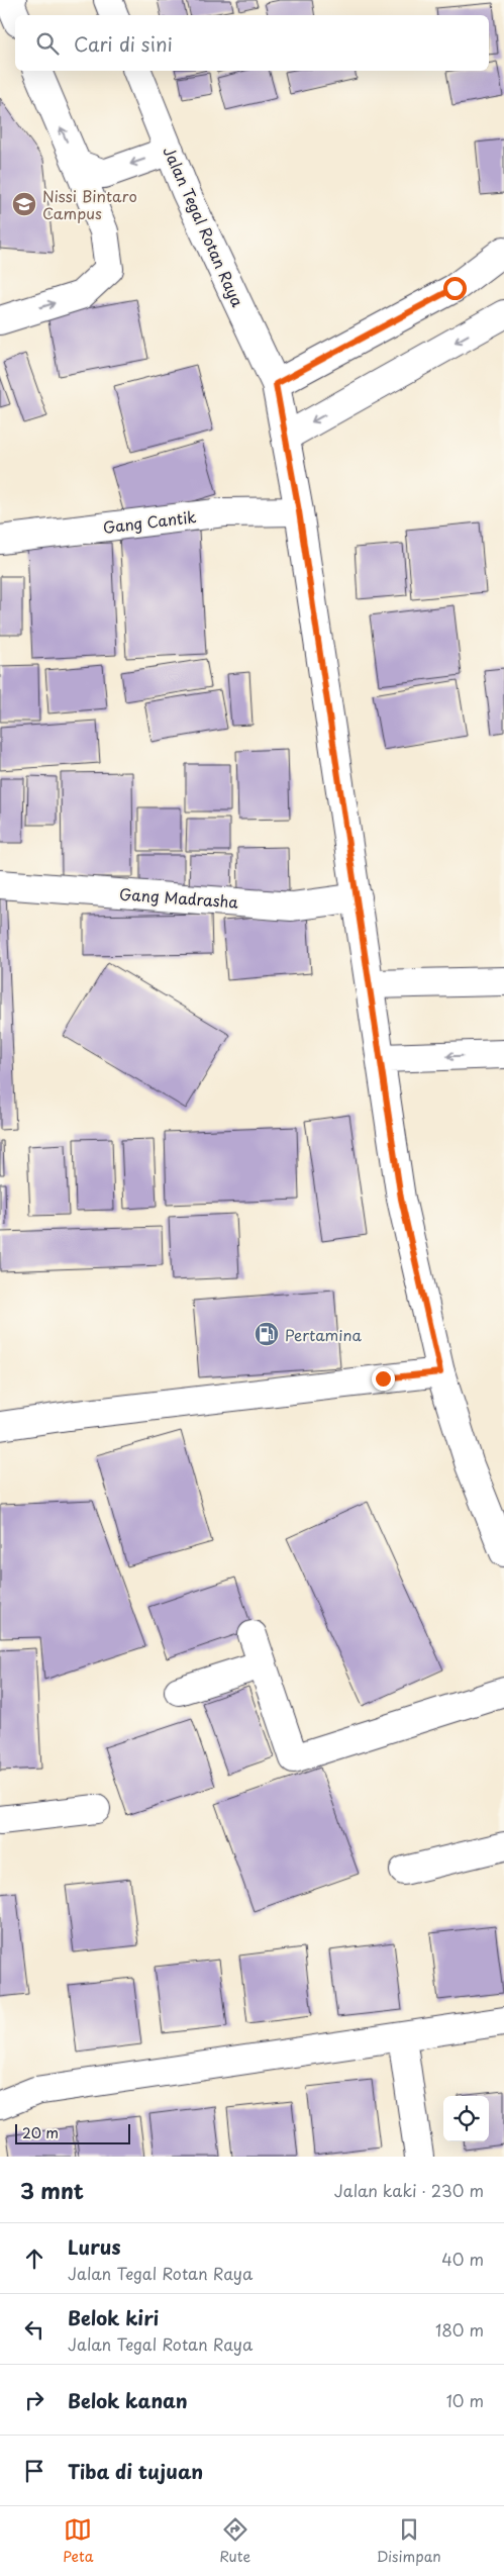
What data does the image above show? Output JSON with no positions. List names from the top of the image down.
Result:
{
  "streets": {
    "main road": ["Jalan Tegal Rotan Raya", "Gang Cantik", "Gang Madrasha"]
  },
  "crossings": [
    ["Jalan Tegal Rotan Raya", "Gang Cantik"],
    ["Jalan Tegal Rotan Raya", "Gang Madrasha"]
  ],
  "places": {
    "school or university": ["Nissi Bintaro Campus"],
    "fuel station": ["Pertamina"]
  },
  "scale_bar": "20 m",
  "page": {
    "search": "Cari di sini",
    "scale": "20 m",
    "heading": ["3 mnt", "Jalan kaki · 230 m"],
    "list": [
      ["Lurus", "Jalan Tegal Rotan Raya", "40 m"],
      ["Belok kiri", "Jalan Tegal Rotan Raya", "180 m"],
      ["Belok kanan", "10 m"],
      "Tiba di tujuan"
    ],
    "nav": ["Peta", "Rute", "Disimpan"]
  }
}
